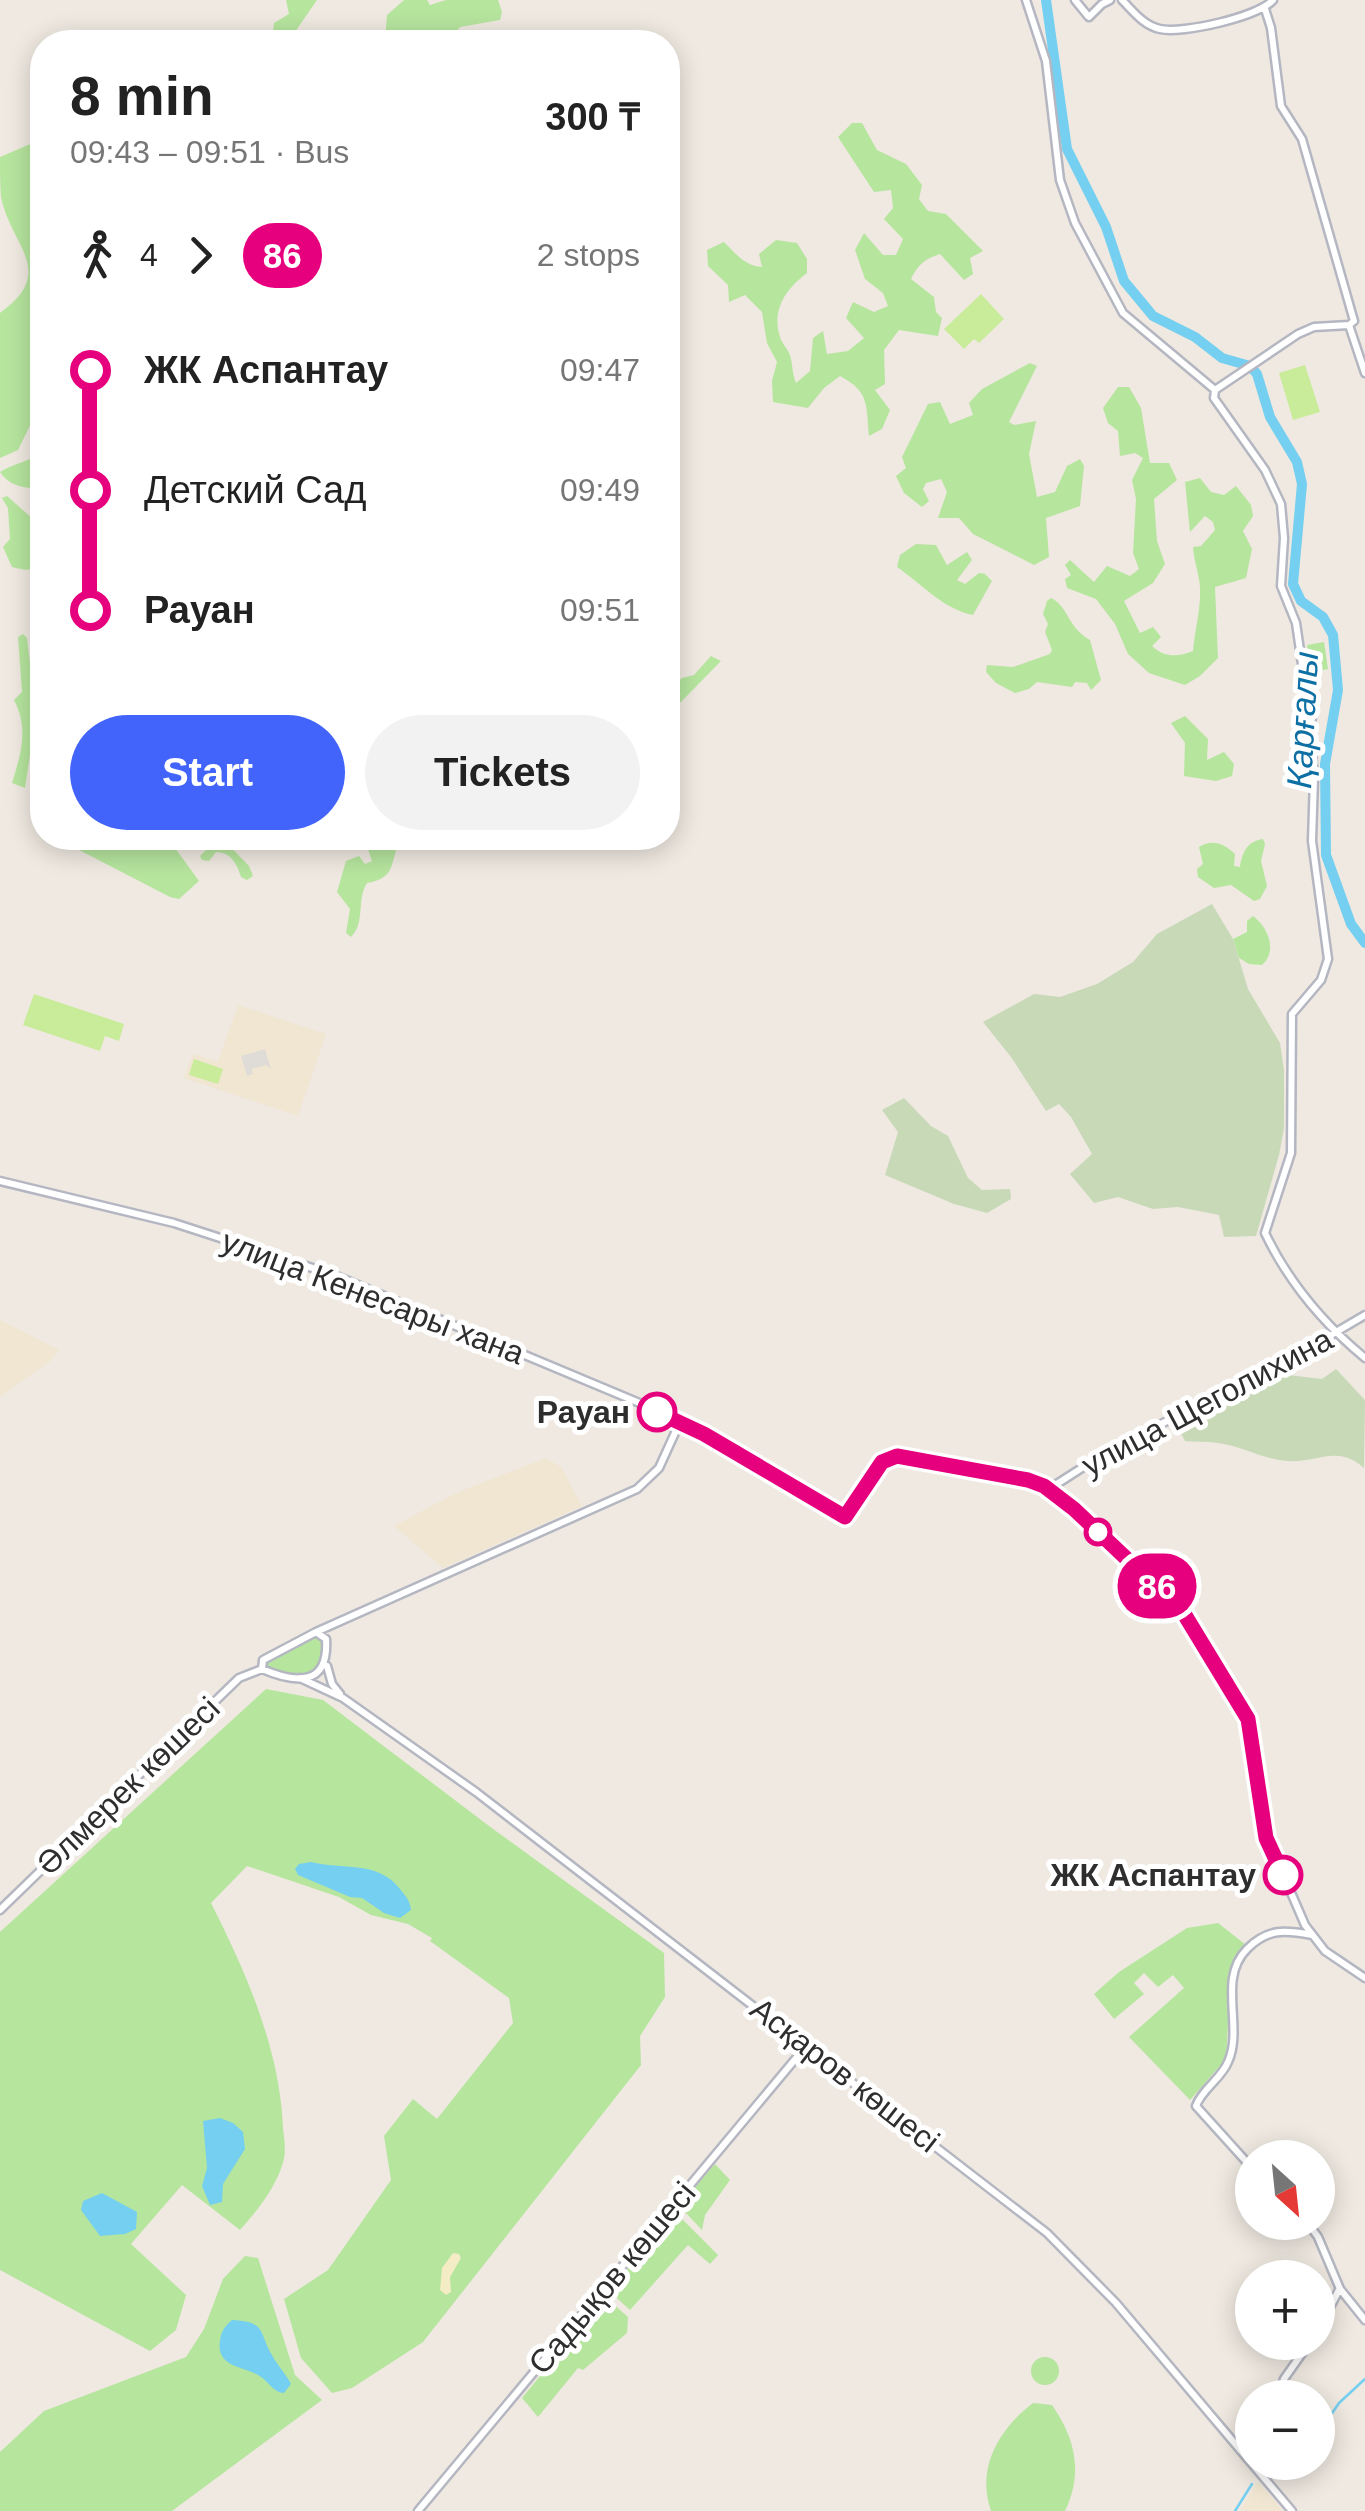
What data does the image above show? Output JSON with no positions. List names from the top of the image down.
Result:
{
  "streets": {
    "street": [
      "улица Кенесары хана",
      "улица Щеголихина",
      "Әлмерек көшесі",
      "Асқаров көшесі",
      "Садықов көшесі"
    ]
  },
  "crossings": [
    ["Әлмерек көшесі", "Асқаров көшесі"],
    ["Асқаров көшесі", "Садықов көшесі"]
  ],
  "water": ["Қарғалы"],
  "places": ["Рауан", "ЖК Аспантау"],
  "lines": ["bus line 86"],
  "north": "bottom right",
  "page": {
    "on_map": "86",
    "heading": ["8 min", "09:43 – 09:51 · Bus", "300 ₸"],
    "legs": ["4", "86", "2 stops"],
    "list": [
      {
        "name": "ЖК Аспантау",
        "value": "09:47"
      },
      {
        "name": "Детский Сад",
        "value": "09:49"
      },
      {
        "name": "Рауан",
        "value": "09:51"
      }
    ],
    "buttons": ["Start", "Tickets"],
    "map_buttons": ["+", "−"]
  }
}
